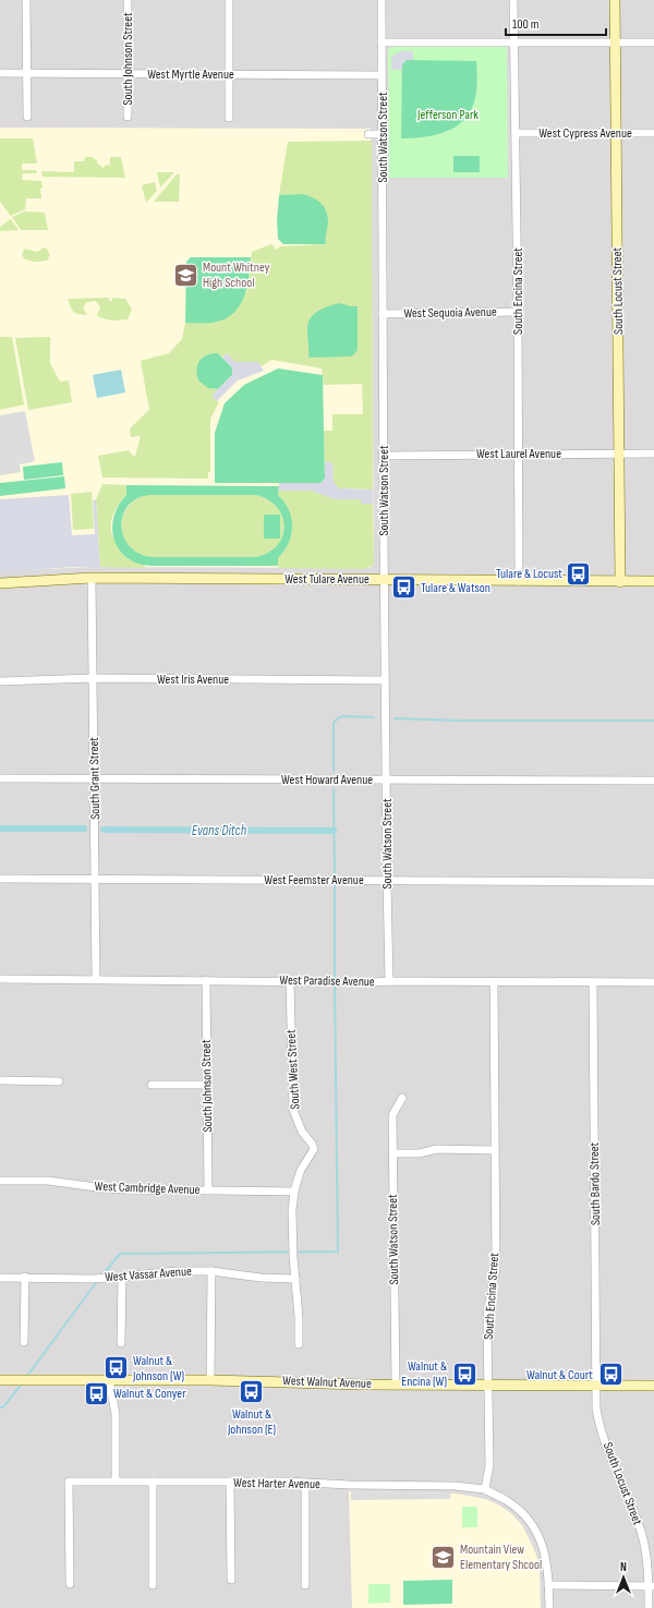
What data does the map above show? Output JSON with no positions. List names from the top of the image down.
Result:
{
  "streets": {
    "street": [
      "South Johnson Street",
      "West Myrtle Avenue",
      "West Cypress Avenue",
      "South Watson Street",
      "South Encina Street",
      "South Locust Street",
      "West Sequoia Avenue",
      "West Laurel Avenue",
      "West Tulare Avenue",
      "West Iris Avenue",
      "South Grant Street",
      "West Howard Avenue",
      "West Feemster Avenue",
      "West Paradise Avenue",
      "South West Street",
      "South Bardo Street",
      "West Cambridge Avenue",
      "West Vassar Avenue",
      "West Walnut Avenue",
      "West Harter Avenue"
    ]
  },
  "crossings": [
    ["South Johnson Street", "West Myrtle Avenue"],
    ["South Johnson Street", "West Paradise Avenue"],
    ["South Johnson Street", "West Cambridge Avenue"],
    ["West Myrtle Avenue", "South Watson Street"],
    ["West Cypress Avenue", "South Encina Street"],
    ["West Cypress Avenue", "South Locust Street"],
    ["South Watson Street", "West Sequoia Avenue"],
    ["South Watson Street", "West Laurel Avenue"],
    ["South Watson Street", "West Tulare Avenue"],
    ["South Watson Street", "West Iris Avenue"],
    ["South Watson Street", "West Howard Avenue"],
    ["South Watson Street", "West Feemster Avenue"],
    ["South Watson Street", "West Paradise Avenue"],
    ["South Watson Street", "West Walnut Avenue"],
    ["South Encina Street", "West Sequoia Avenue"],
    ["South Encina Street", "West Laurel Avenue"],
    ["South Encina Street", "West Tulare Avenue"],
    ["South Encina Street", "West Paradise Avenue"],
    ["South Encina Street", "West Walnut Avenue"],
    ["South Encina Street", "West Harter Avenue"],
    ["South Locust Street", "West Laurel Avenue"],
    ["South Locust Street", "West Tulare Avenue"],
    ["South Locust Street", "South Bardo Street"],
    ["South Locust Street", "West Walnut Avenue"],
    ["West Tulare Avenue", "South Grant Street"],
    ["West Iris Avenue", "South Grant Street"],
    ["South Grant Street", "West Howard Avenue"],
    ["South Grant Street", "West Feemster Avenue"],
    ["South Grant Street", "West Paradise Avenue"],
    ["West Paradise Avenue", "South West Street"],
    ["West Paradise Avenue", "South Bardo Street"],
    ["South West Street", "West Cambridge Avenue"],
    ["South West Street", "West Vassar Avenue"],
    ["South Bardo Street", "West Walnut Avenue"]
  ],
  "water": ["Evans Ditch"],
  "parks": ["Jefferson Park"],
  "places": {
    "school or university": ["Mount Whitney High School", "Mountain View Elementary Shcool"],
    "bus stop": [
      "Tulare & Locust",
      "Tulare & Watson",
      "Walnut & Johnson (W)",
      "Walnut & Encina (W)",
      "Walnut & Court",
      "Walnut & Johnson (E)",
      "Walnut & Conyer"
    ]
  },
  "scale_bar": "100 m",
  "north": "top"
}
